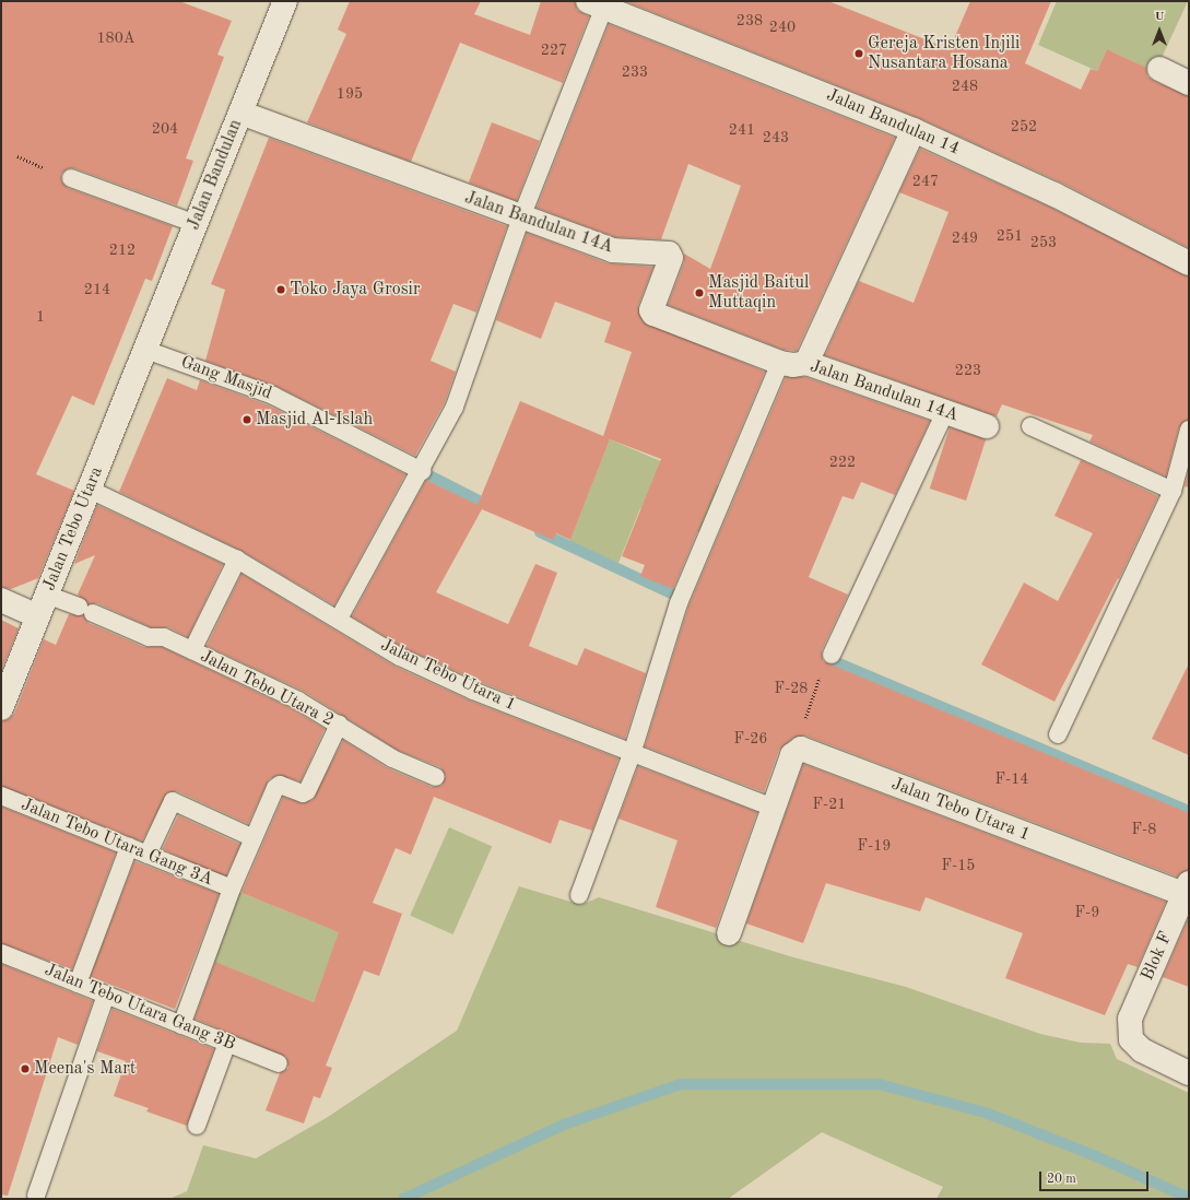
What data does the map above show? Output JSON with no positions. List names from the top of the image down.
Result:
{
  "streets": {
    "street": [
      "Jalan Bandulan 14",
      "Jalan Bandulan",
      "Jalan Bandulan 14A",
      "Jalan Tebo Utara",
      "Jalan Tebo Utara 1",
      "Blok F"
    ],
    "lane": [
      "Gang Masjid",
      "Jalan Tebo Utara 2",
      "Jalan Tebo Utara Gang 3A",
      "Jalan Tebo Utara Gang 3B"
    ]
  },
  "crossings": [
    ["Jalan Bandulan", "Jalan Bandulan 14A"],
    ["Jalan Bandulan", "Gang Masjid"],
    ["Jalan Bandulan", "Jalan Tebo Utara"],
    ["Gang Masjid", "Jalan Tebo Utara"],
    ["Jalan Tebo Utara", "Jalan Tebo Utara 1"],
    ["Jalan Tebo Utara", "Jalan Tebo Utara 2"],
    ["Jalan Tebo Utara 1", "Blok F"]
  ],
  "places": [
    "Gereja Kristen Injili Nusantara Hosana",
    "Toko Jaya Grosir",
    "Masjid Baitul Muttaqin",
    "Masjid Al-Islah",
    "Meena's Mart"
  ],
  "house_numbers": [
    "238",
    "240",
    "180A",
    "227",
    "233",
    "248",
    "195",
    "252",
    "204",
    "241",
    "243",
    "247",
    "251",
    "249",
    "253",
    "212",
    "214",
    "1",
    "223",
    "222",
    "F-28",
    "F-26",
    "F-14",
    "F-21",
    "F-8",
    "F-19",
    "F-15",
    "F-9"
  ],
  "scale_bar": "20 m",
  "north": "top"
}
